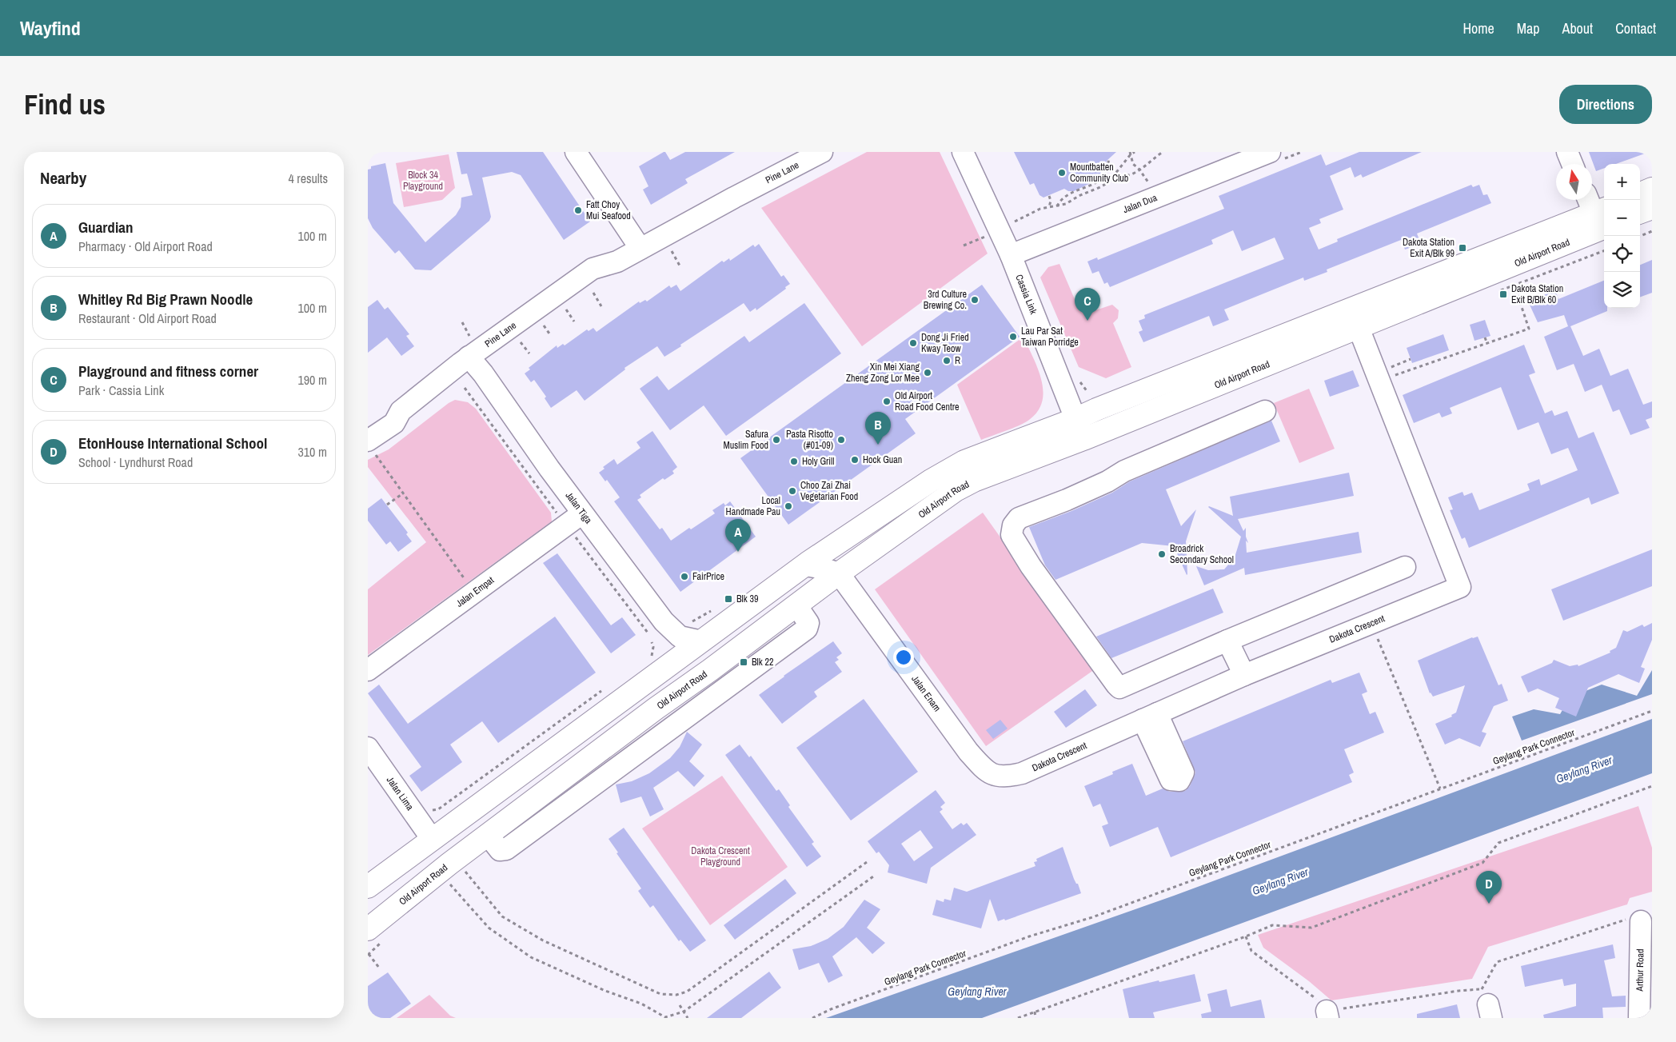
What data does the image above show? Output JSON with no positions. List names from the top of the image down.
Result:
{
  "streets": {
    "main road": ["Old Airport Road"],
    "street": [
      "Pine Lane",
      "Jalan Dua",
      "Cassia Link",
      "Jalan Tiga",
      "Jalan Empat",
      "Dakota Crescent",
      "Jalan Enam",
      "Jalan Lima",
      "Arthur Road"
    ],
    "path": ["Geylang Park Connector"]
  },
  "crossings": [
    ["Pine Lane", "Jalan Tiga"],
    ["Jalan Dua", "Cassia Link"],
    ["Old Airport Road", "Cassia Link"],
    ["Old Airport Road", "Jalan Tiga"],
    ["Old Airport Road", "Dakota Crescent"],
    ["Old Airport Road", "Jalan Enam"],
    ["Old Airport Road", "Jalan Lima"],
    ["Jalan Tiga", "Jalan Empat"],
    ["Dakota Crescent", "Jalan Enam"]
  ],
  "water": ["Geylang River"],
  "parks": ["Block 34 Playground", "Dakota Crescent Playground"],
  "places": {
    "other": [
      "Mountbatten Community Club",
      "Fatt Choy Mui Seafood",
      "3rd Culture Brewing Co.",
      "Lau Par Sat Taiwan Porridge",
      "Dong Ji Fried Kway Teow",
      "R",
      "Xin Mei Xiang Zheng Zong Lor Mee",
      "Old Airport Road Food Centre",
      "Safura Muslim Food",
      "Pasta Risotto (#01-09)",
      "Hock Guan",
      "Holy Grill",
      "Choo Zai Zhai Vegetarian Food",
      "Local Handmade Pau",
      "Broadrick Secondary School",
      "FairPrice"
    ],
    "transit": [
      "Dakota Station Exit A/Blk 99",
      "Dakota Station Exit B/Blk 60",
      "Blk 39",
      "Blk 22"
    ]
  },
  "north": "top",
  "page": {
    "header": "Wayfind",
    "nav": [
      "Home",
      "Map",
      "About",
      "Contact"
    ],
    "buttons": "Directions",
    "title": "Find us",
    "heading": ["Nearby", "4 results"],
    "map_buttons": ["+", "−"],
    "list": [
      {
        "mark": "A",
        "name": "Guardian",
        "note": "Pharmacy · Old Airport Road",
        "value": "100 m"
      },
      {
        "mark": "B",
        "name": "Whitley Rd Big Prawn Noodle",
        "note": "Restaurant · Old Airport Road",
        "value": "100 m"
      },
      {
        "mark": "C",
        "name": "Playground and fitness corner",
        "note": "Park · Cassia Link",
        "value": "190 m"
      },
      {
        "mark": "D",
        "name": "EtonHouse International School",
        "note": "School · Lyndhurst Road",
        "value": "310 m"
      }
    ],
    "pins": [
      "C",
      "B",
      "A",
      "D"
    ]
  }
}
